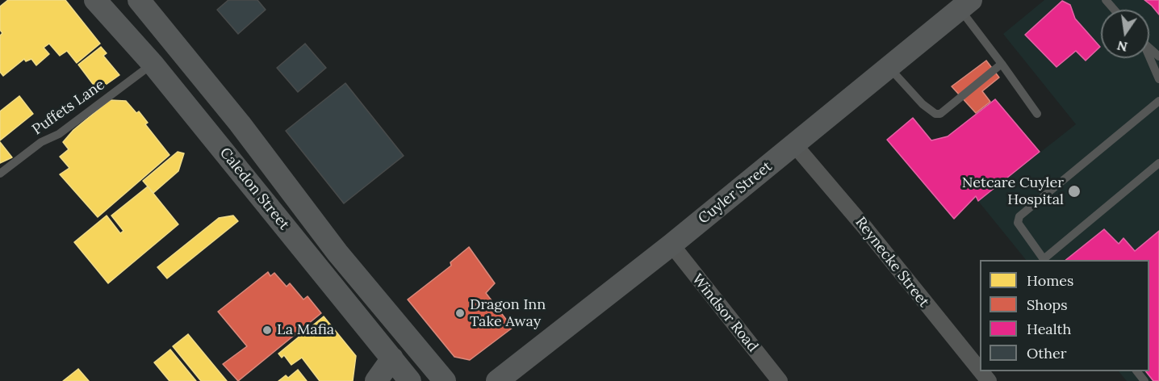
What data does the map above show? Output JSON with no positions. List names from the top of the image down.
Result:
{
  "streets": {
    "main road": ["Caledon Street", "Cuyler Street"],
    "street": ["Reynecke Street", "Windsor Road"],
    "lane": ["Puffets Lane"]
  },
  "crossings": [
    ["Puffets Lane", "Caledon Street"],
    ["Cuyler Street", "Reynecke Street"],
    ["Cuyler Street", "Windsor Road"]
  ],
  "places": ["Netcare Cuyler Hospital", "Dragon Inn Take Away", "La Mafia"],
  "legend": [
    "Homes",
    "Shops",
    "Health",
    "Other"
  ],
  "north": "bottom"
}
